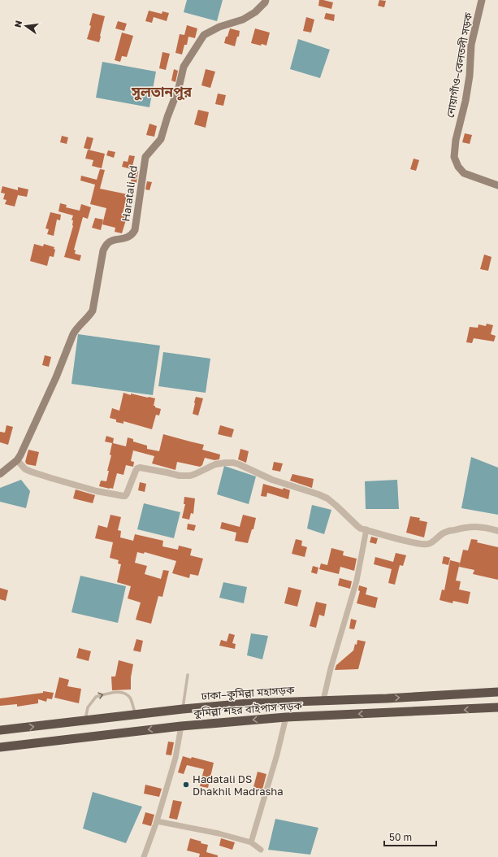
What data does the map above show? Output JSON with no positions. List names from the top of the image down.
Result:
{
  "streets": {
    "highway": ["ঢাকা–কুমিল্লা মহাসড়ক", "কুমিল্লা শহর বাইপাস সড়ক"],
    "main road": ["নোয়াগাঁও–বেলতলী সড়ক", "Haratali Rd"]
  },
  "one_way": ["ঢাকা–কুমিল্লা মহাসড়ক", "কুমিল্লা শহর বাইপাস সড়ক"],
  "districts": ["সুলতানপুর"],
  "places": ["Hadatali DS Dhakhil Madrasha"],
  "scale_bar": "50 m",
  "north": "left"
}
